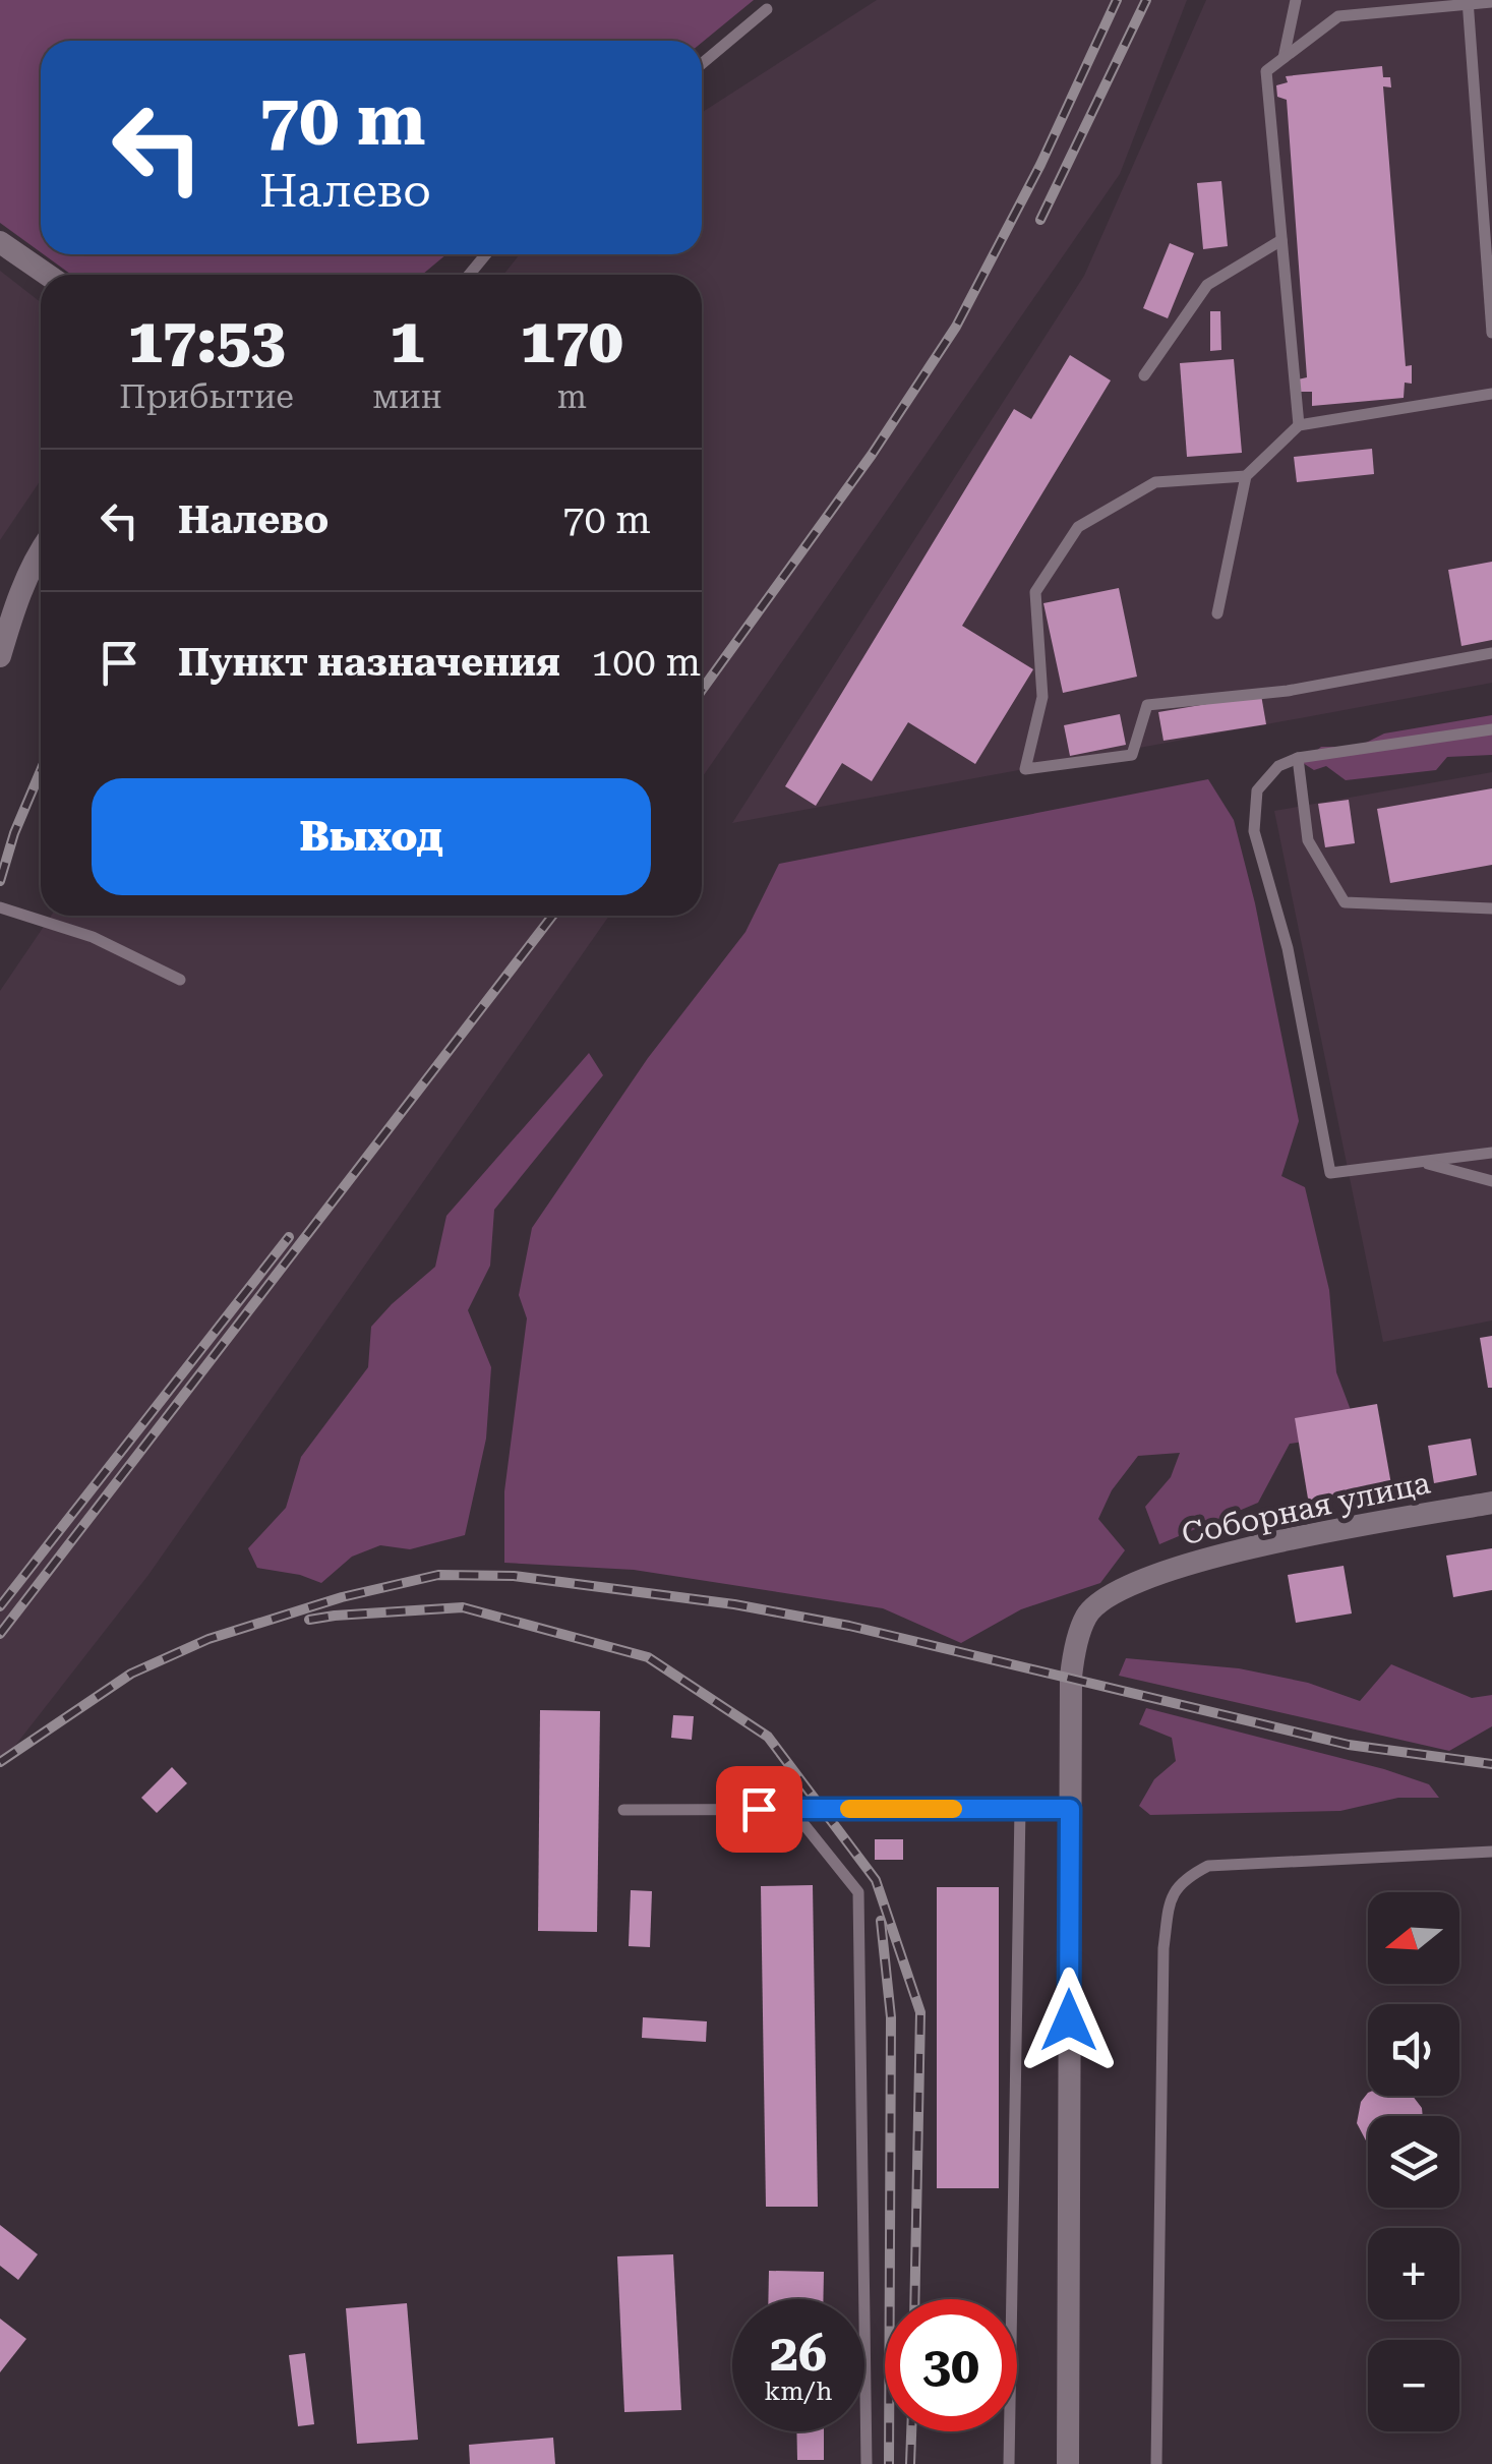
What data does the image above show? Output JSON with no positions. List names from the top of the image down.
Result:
{
  "streets": {
    "street": ["Соборная улица"]
  },
  "north": "left",
  "page": {
    "turn": ["70 m", "Налево"],
    "eta": [
      "17:53",
      "Прибытие",
      "1",
      "мин",
      "170",
      "m"
    ],
    "list": [
      {
        "name": "Налево",
        "value": "70 m"
      },
      {
        "name": "Пункт назначения",
        "value": "100 m"
      }
    ],
    "buttons": "Выход",
    "map_buttons": ["+", "−"],
    "speed": "26 km/h",
    "limit": "30"
  }
}
